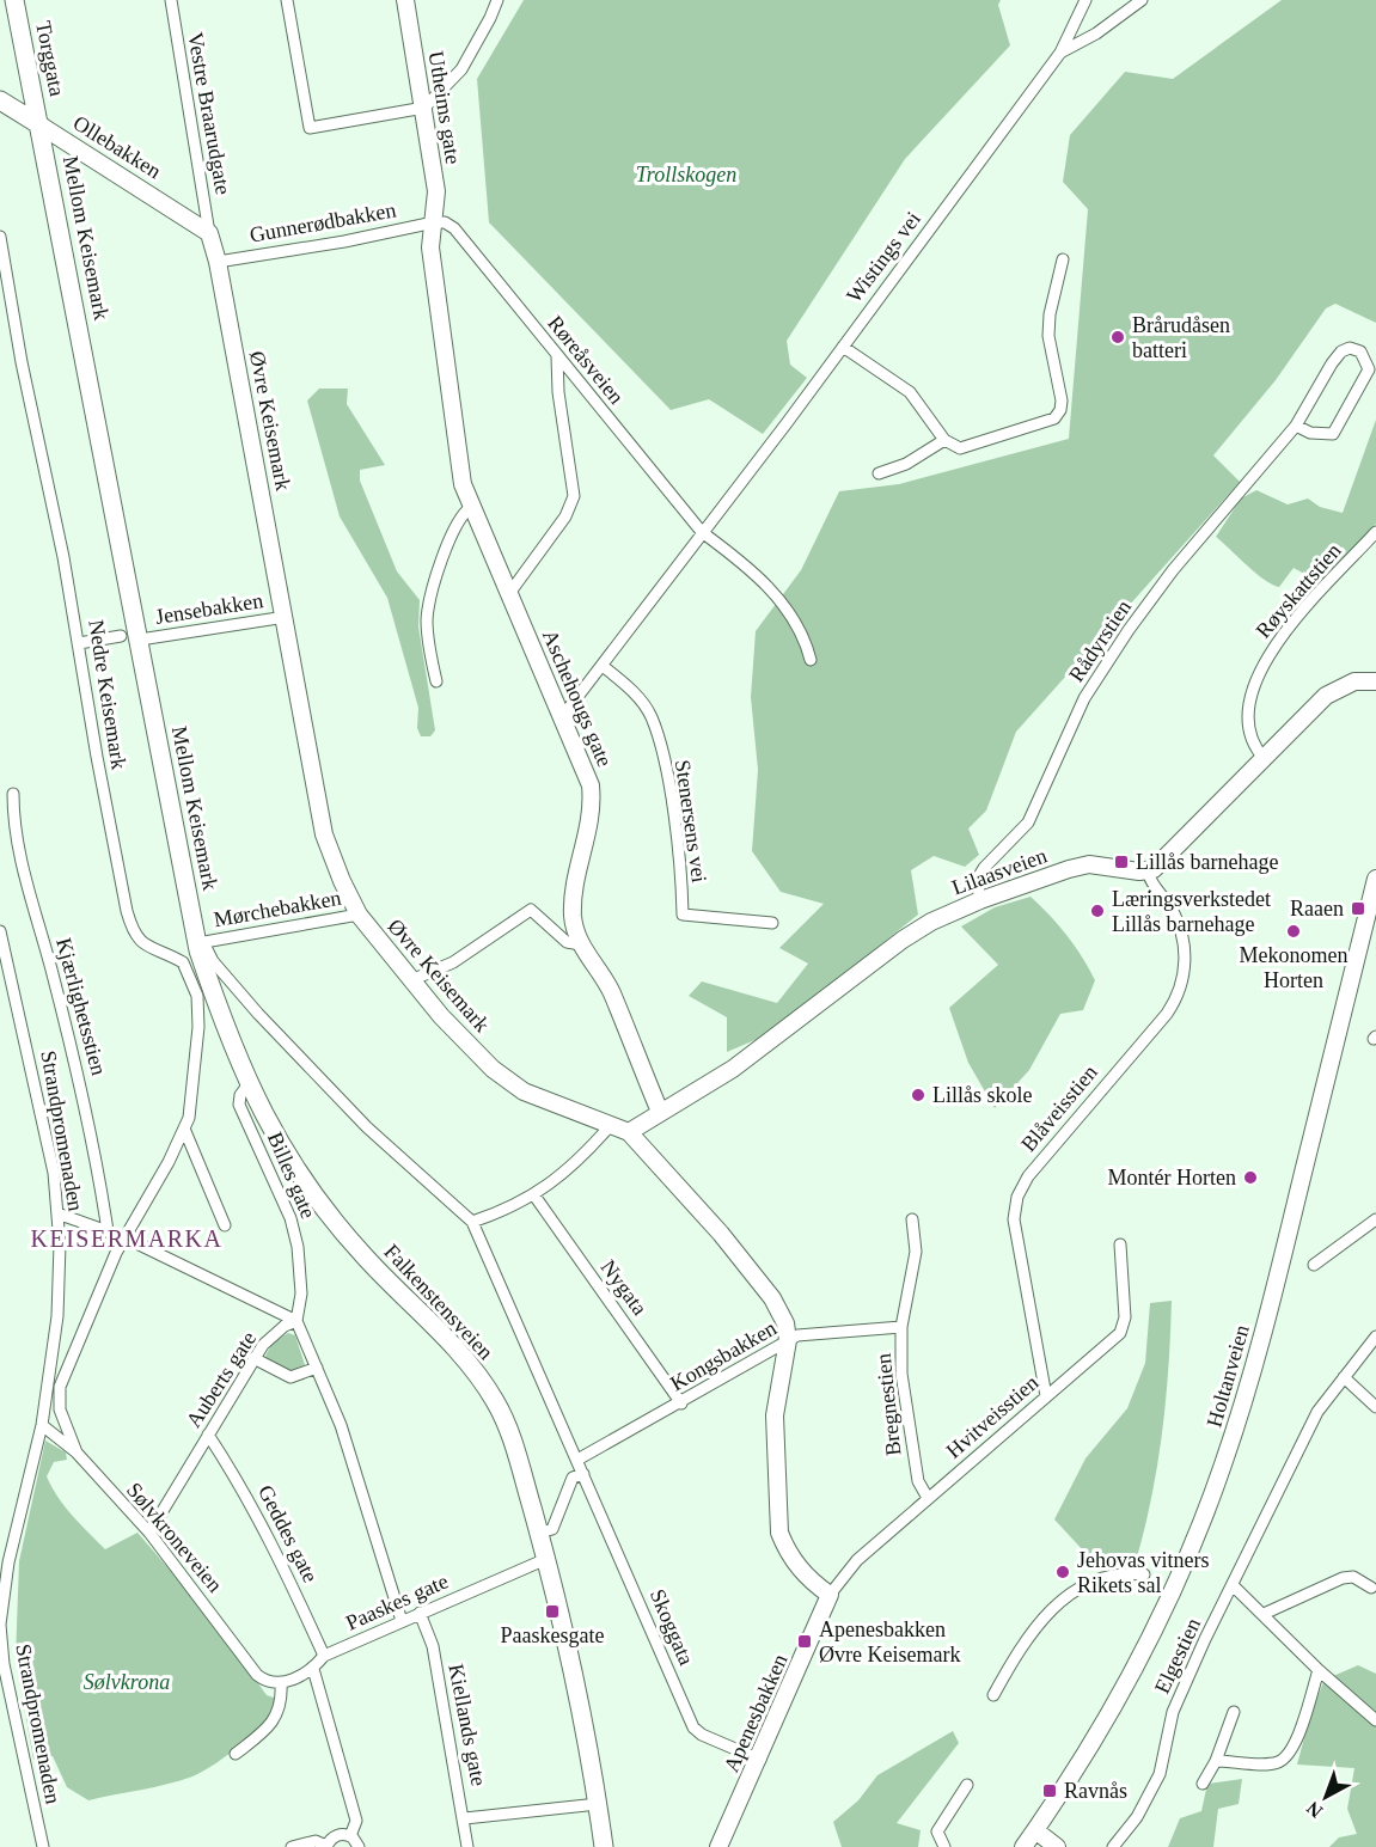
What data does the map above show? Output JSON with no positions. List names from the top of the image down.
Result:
{
  "streets": {
    "main road": [
      "Torggata",
      "Utheims gate",
      "Ollebakken",
      "Mellom Keisemark",
      "Øvre Keisemark",
      "Aschehougs gate",
      "Lilaasveien",
      "Falkenstensveien",
      "Holtanveien",
      "Apenesbakken"
    ],
    "street": [
      "Vestre Braarudgate",
      "Gunnerødbakken",
      "Wistings vei",
      "Røreåsveien",
      "Røyskattstien",
      "Jensebakken",
      "Rådyrstien",
      "Nedre Keisemark",
      "Stenersens vei",
      "Mørchebakken",
      "Kjærlighetsstien",
      "Blåveisstien",
      "Strandpromenaden",
      "Billes gate",
      "Nygata",
      "Kongsbakken",
      "Auberts gate",
      "Bregnestien",
      "Hvitveisstien",
      "Geddes gate",
      "Sølvkroneveien",
      "Paaskes gate",
      "Skoggata",
      "Elgestien",
      "Kiellands gate"
    ]
  },
  "crossings": [
    ["Torggata", "Ollebakken"],
    ["Torggata", "Mellom Keisemark"],
    ["Utheims gate", "Gunnerødbakken"],
    ["Utheims gate", "Røreåsveien"],
    ["Utheims gate", "Aschehougs gate"],
    ["Vestre Braarudgate", "Ollebakken"],
    ["Vestre Braarudgate", "Øvre Keisemark"],
    ["Ollebakken", "Mellom Keisemark"],
    ["Ollebakken", "Øvre Keisemark"],
    ["Gunnerødbakken", "Røreåsveien"],
    ["Gunnerødbakken", "Øvre Keisemark"],
    ["Gunnerødbakken", "Aschehougs gate"],
    ["Mellom Keisemark", "Jensebakken"],
    ["Mellom Keisemark", "Mørchebakken"],
    ["Mellom Keisemark", "Falkenstensveien"],
    ["Mellom Keisemark", "Skoggata"],
    ["Wistings vei", "Røreåsveien"],
    ["Wistings vei", "Aschehougs gate"],
    ["Wistings vei", "Stenersens vei"],
    ["Røreåsveien", "Aschehougs gate"],
    ["Øvre Keisemark", "Jensebakken"],
    ["Øvre Keisemark", "Lilaasveien"],
    ["Øvre Keisemark", "Mørchebakken"],
    ["Rådyrstien", "Lilaasveien"],
    ["Nedre Keisemark", "Auberts gate"],
    ["Nedre Keisemark", "Sølvkroneveien"],
    ["Aschehougs gate", "Lilaasveien"],
    ["Lilaasveien", "Blåveisstien"],
    ["Mørchebakken", "Falkenstensveien"],
    ["Blåveisstien", "Hvitveisstien"],
    ["Strandpromenaden", "Sølvkroneveien"],
    ["Billes gate", "Falkenstensveien"],
    ["Billes gate", "Auberts gate"],
    ["Nygata", "Kongsbakken"],
    ["Falkenstensveien", "Paaskes gate"],
    ["Kongsbakken", "Bregnestien"],
    ["Kongsbakken", "Skoggata"],
    ["Auberts gate", "Geddes gate"],
    ["Auberts gate", "Sølvkroneveien"],
    ["Bregnestien", "Hvitveisstien"],
    ["Hvitveisstien", "Apenesbakken"],
    ["Geddes gate", "Paaskes gate"],
    ["Sølvkroneveien", "Paaskes gate"],
    ["Paaskes gate", "Kiellands gate"],
    ["Skoggata", "Apenesbakken"]
  ],
  "districts": ["KEISERMARKA"],
  "parks": ["Trollskogen", "Sølvkrona"],
  "places": {
    "other": [
      "Brårudåsen batteri",
      "Læringsverkstedet Lillås barnehage",
      "Mekonomen Horten",
      "Lillås skole",
      "Montér Horten",
      "Jehovas vitners Rikets sal"
    ],
    "transit": [
      "Lillås barnehage",
      "Raaen",
      "Paaskesgate",
      "Apenesbakken Øvre Keisemark",
      "Ravnås"
    ]
  },
  "north": "bottom left"
}
